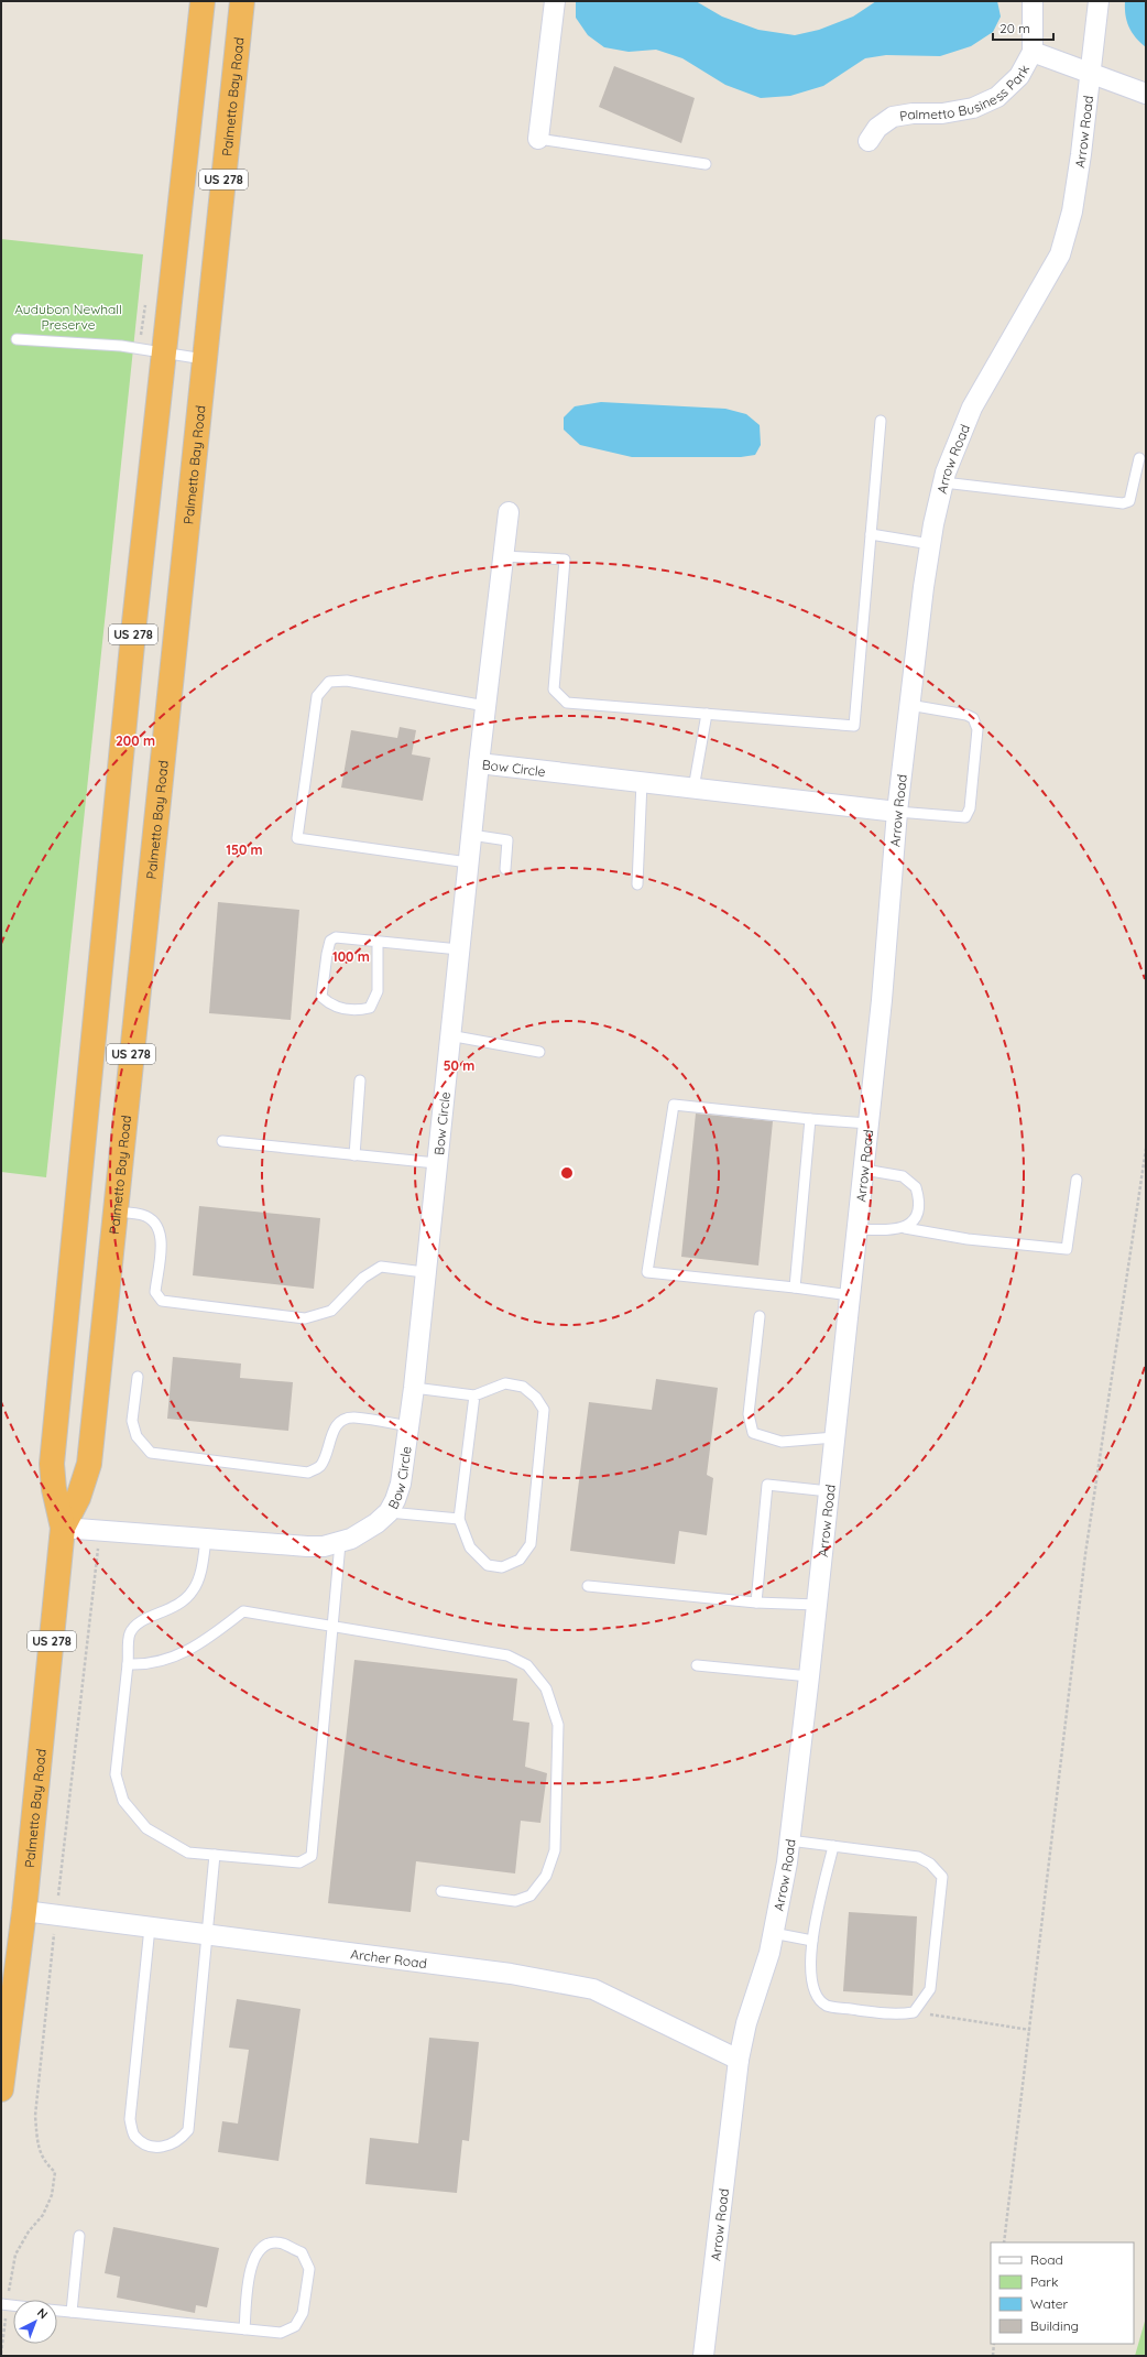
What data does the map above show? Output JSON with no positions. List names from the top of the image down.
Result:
{
  "streets": {
    "highway": ["Palmetto Bay Road", "US 278"],
    "street": [
      "Palmetto Business Park",
      "Arrow Road",
      "Bow Circle",
      "Archer Road"
    ]
  },
  "crossings": [
    ["Palmetto Business Park", "Arrow Road"],
    ["Palmetto Bay Road", "Bow Circle"],
    ["Palmetto Bay Road", "Archer Road"],
    ["Arrow Road", "Bow Circle"],
    ["Arrow Road", "Archer Road"]
  ],
  "parks": ["Audubon Newhall Preserve"],
  "legend": [
    "Road",
    "Park",
    "Water",
    "Building"
  ],
  "scale_bar": "20 m",
  "north": "top right",
  "rings": [
    "200 m",
    "150 m",
    "100 m",
    "50 m"
  ]
}
